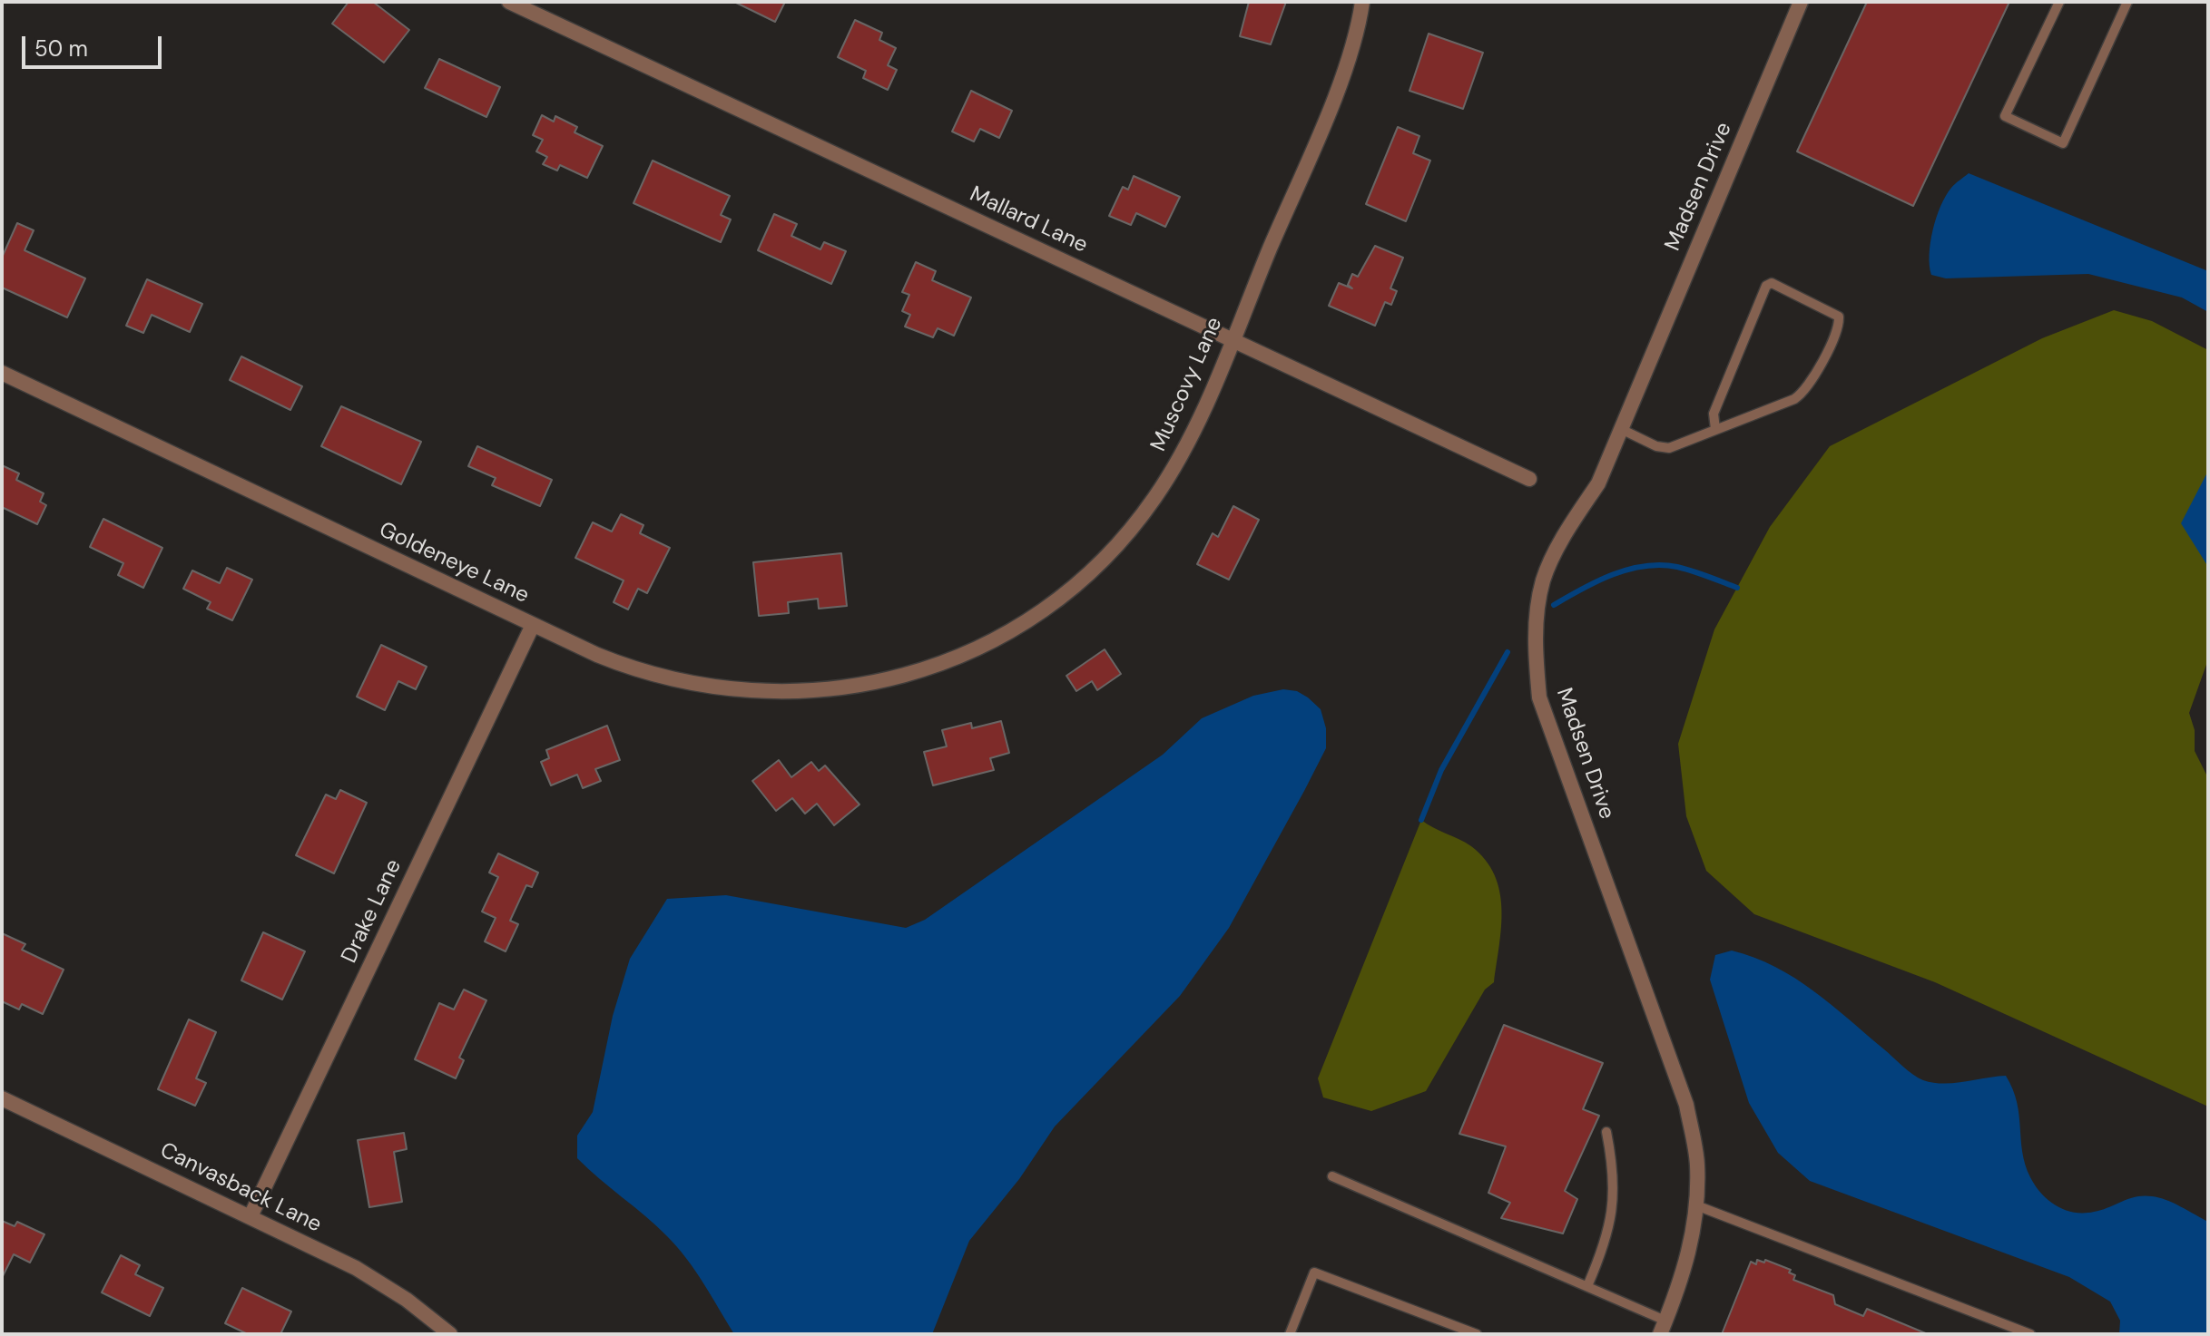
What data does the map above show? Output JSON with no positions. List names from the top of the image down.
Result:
{
  "streets": {
    "street": [
      "Madsen Drive",
      "Mallard Lane",
      "Muscovy Lane",
      "Goldeneye Lane",
      "Drake Lane",
      "Canvasback Lane"
    ]
  },
  "crossings": [
    ["Mallard Lane", "Muscovy Lane"],
    ["Muscovy Lane", "Goldeneye Lane"],
    ["Goldeneye Lane", "Drake Lane"],
    ["Drake Lane", "Canvasback Lane"]
  ],
  "scale_bar": "50 m"
}
